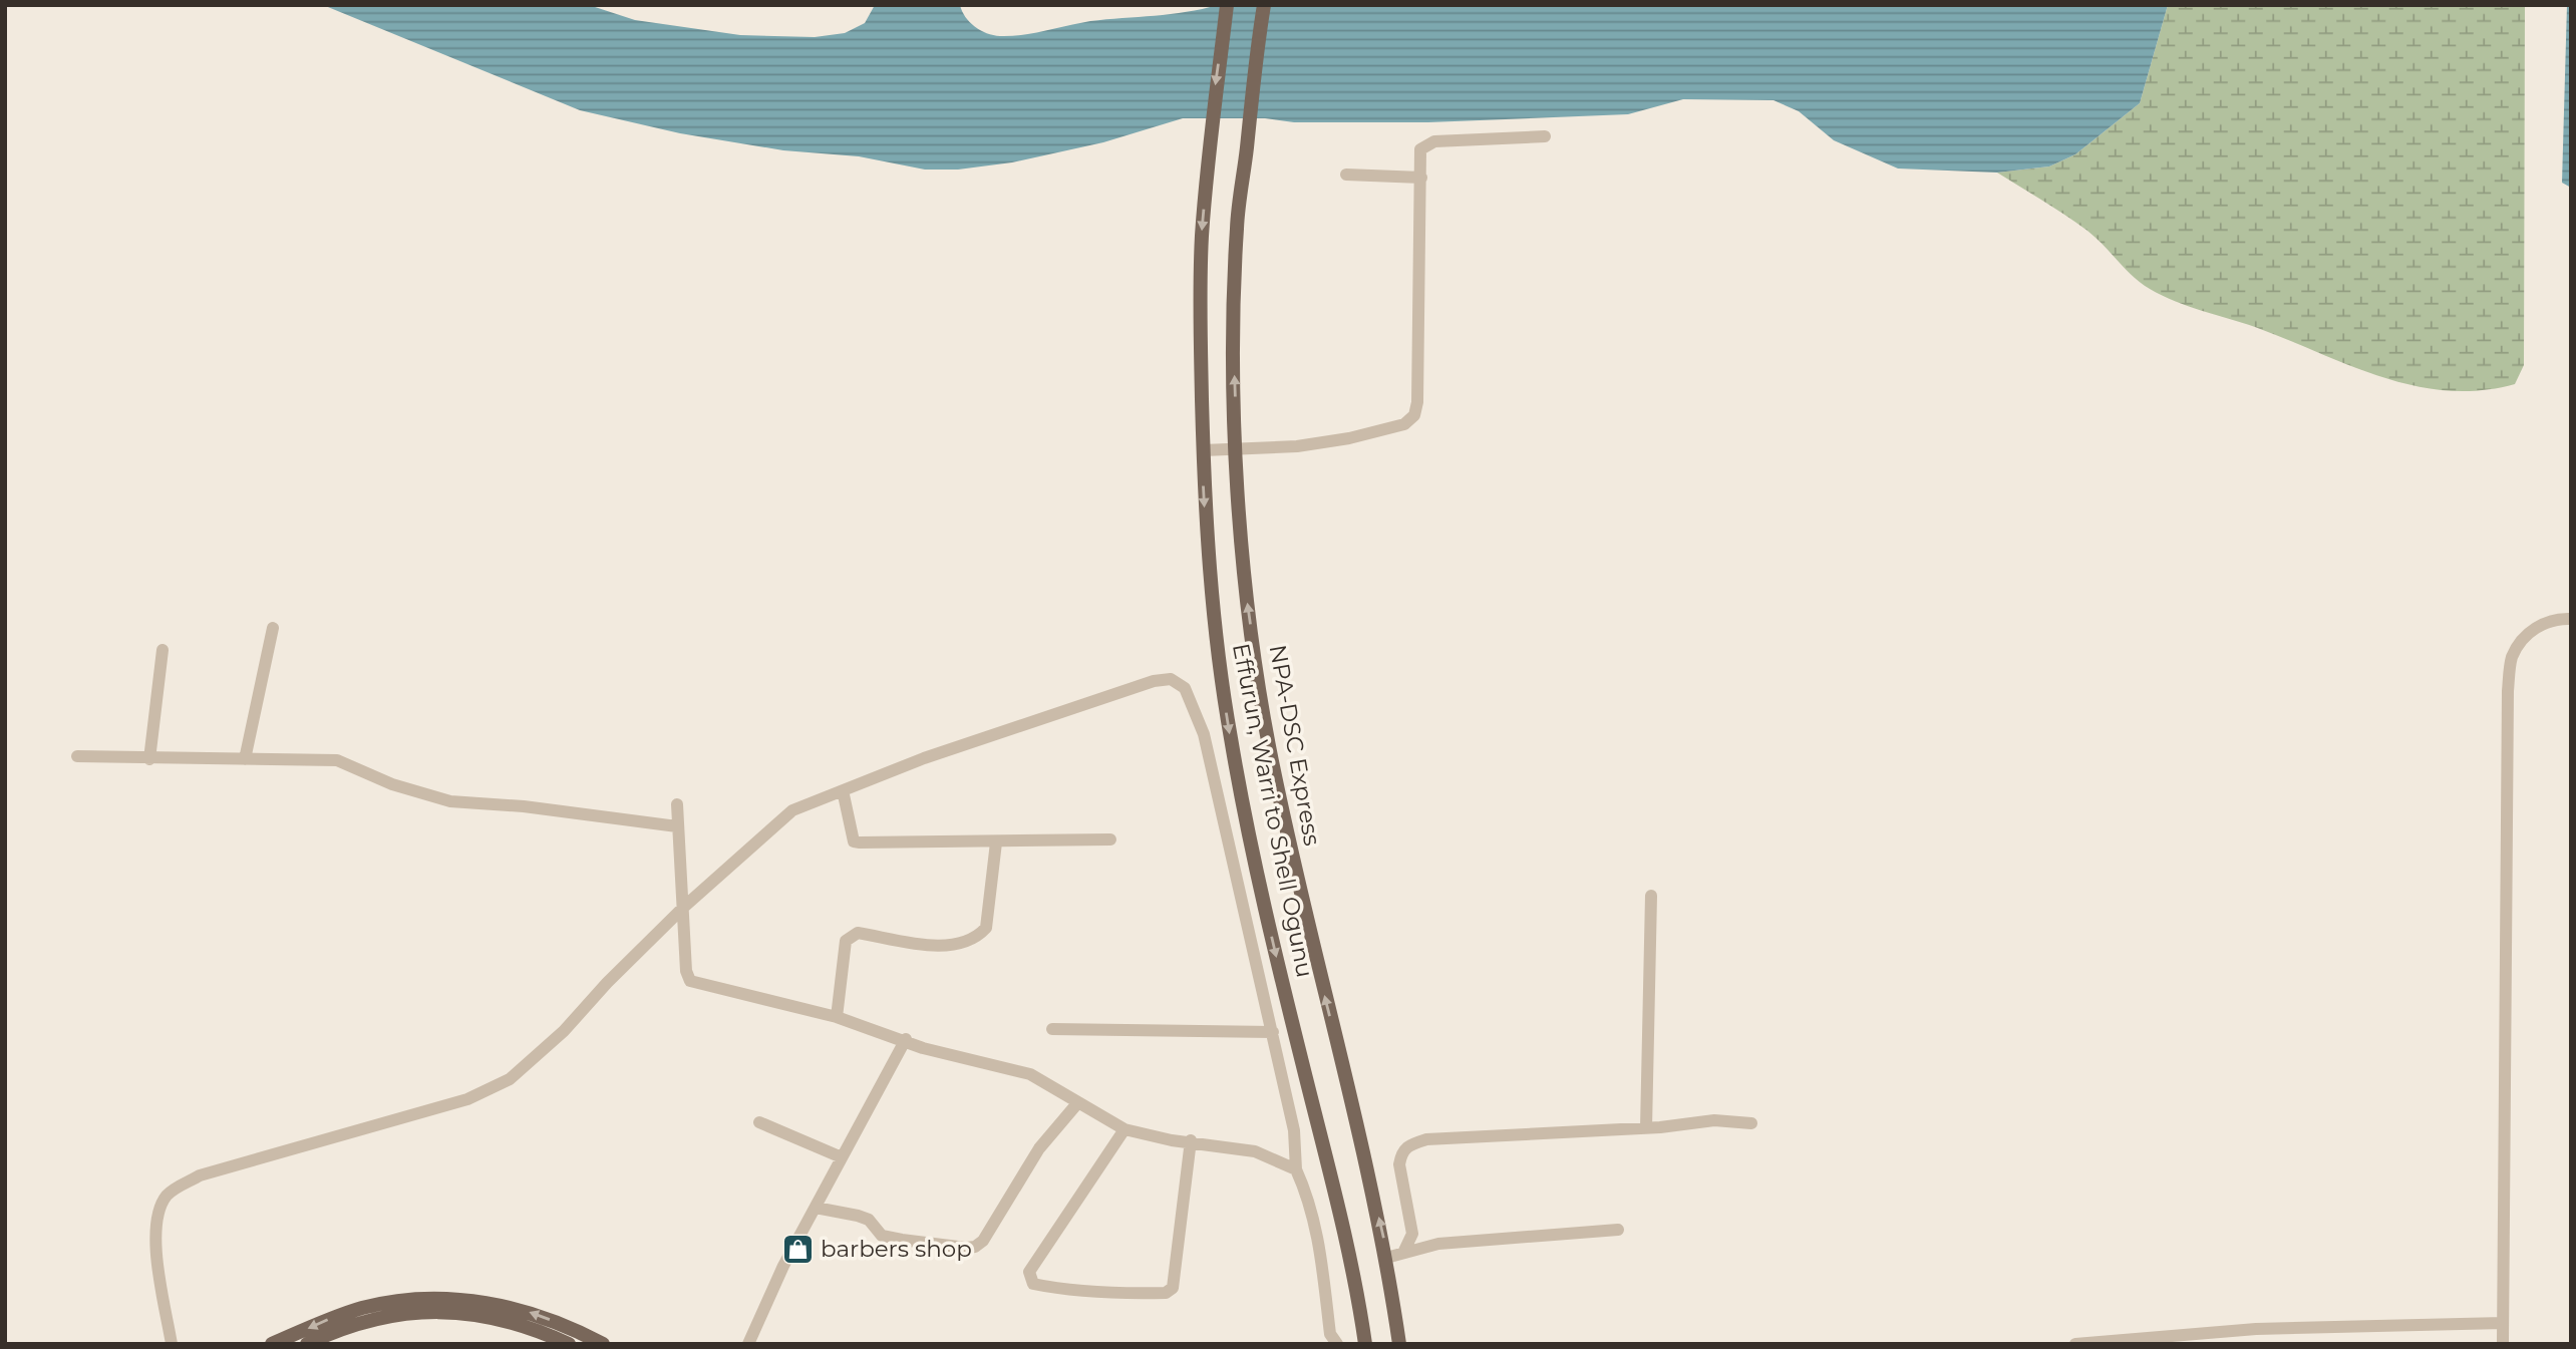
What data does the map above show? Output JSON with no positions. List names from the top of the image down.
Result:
{
  "streets": {
    "main road": ["NPA-DSC Express", "Effurun, Warri to Shell Ogunu"]
  },
  "one_way": ["NPA-DSC Express", "Effurun, Warri to Shell Ogunu"],
  "places": {
    "shop": ["barbers shop"]
  }
}
